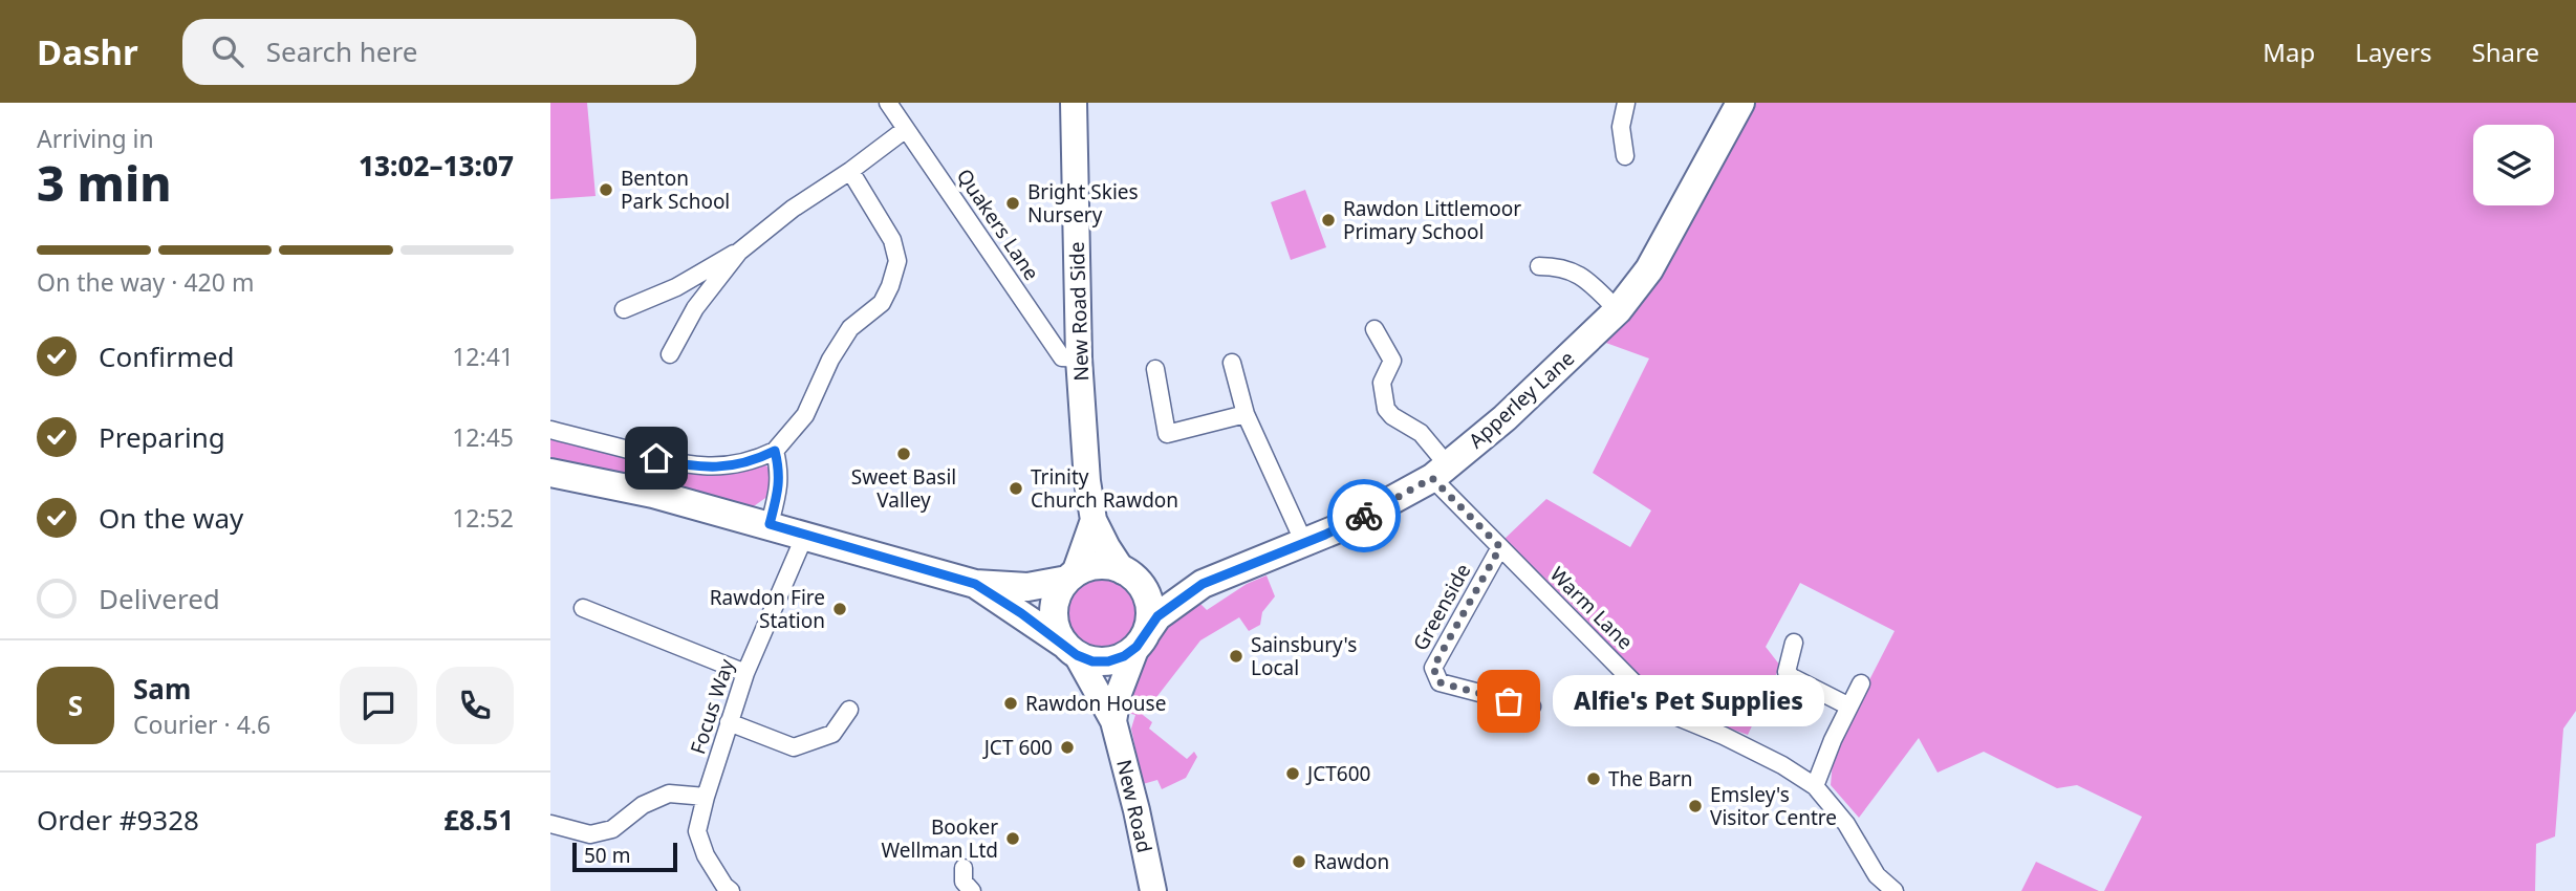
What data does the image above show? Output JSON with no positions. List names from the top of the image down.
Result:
{
  "streets": {
    "highway": ["Apperley Lane"],
    "main road": ["New Road Side", "New Road"],
    "street": [
      "Quakers Lane",
      "Greenside",
      "Warm Lane",
      "Focus Way"
    ]
  },
  "crossings": [
    ["Quakers Lane", "New Road Side"],
    ["New Road Side", "Apperley Lane"],
    ["New Road Side", "New Road"],
    ["Apperley Lane", "Warm Lane"],
    ["Apperley Lane", "New Road"],
    ["Greenside", "Warm Lane"]
  ],
  "places": [
    "Benton Park School",
    "Bright Skies Nursery",
    "Rawdon Littlemoor Primary School",
    "Sweet Basil Valley",
    "Trinity Church Rawdon",
    "Rawdon Fire Station",
    "Sainsbury's Local",
    "Alfie's Pet Supplies",
    "Rawdon House",
    "JCT 600",
    "JCT600",
    "The Barn",
    "Emsley's Visitor Centre",
    "Booker Wellman Ltd",
    "Rawdon"
  ],
  "scale_bar": "50 m",
  "page": {
    "header": "Dashr",
    "search": "Search here",
    "nav": ["Map", "Layers", "Share"],
    "heading": ["3 min", "Arriving in", "13:02–13:07"],
    "panel": [
      "Sam",
      "Courier · 4.6",
      "Order #9328",
      "£8.51"
    ],
    "bar": "On the way · 420 m",
    "list": [
      ["Confirmed", "12:41"],
      ["Preparing", "12:45"],
      ["On the way", "12:52"],
      "Delivered"
    ],
    "round": "S",
    "bubble": "Alfie's Pet Supplies",
    "scale": "50 m"
  }
}
